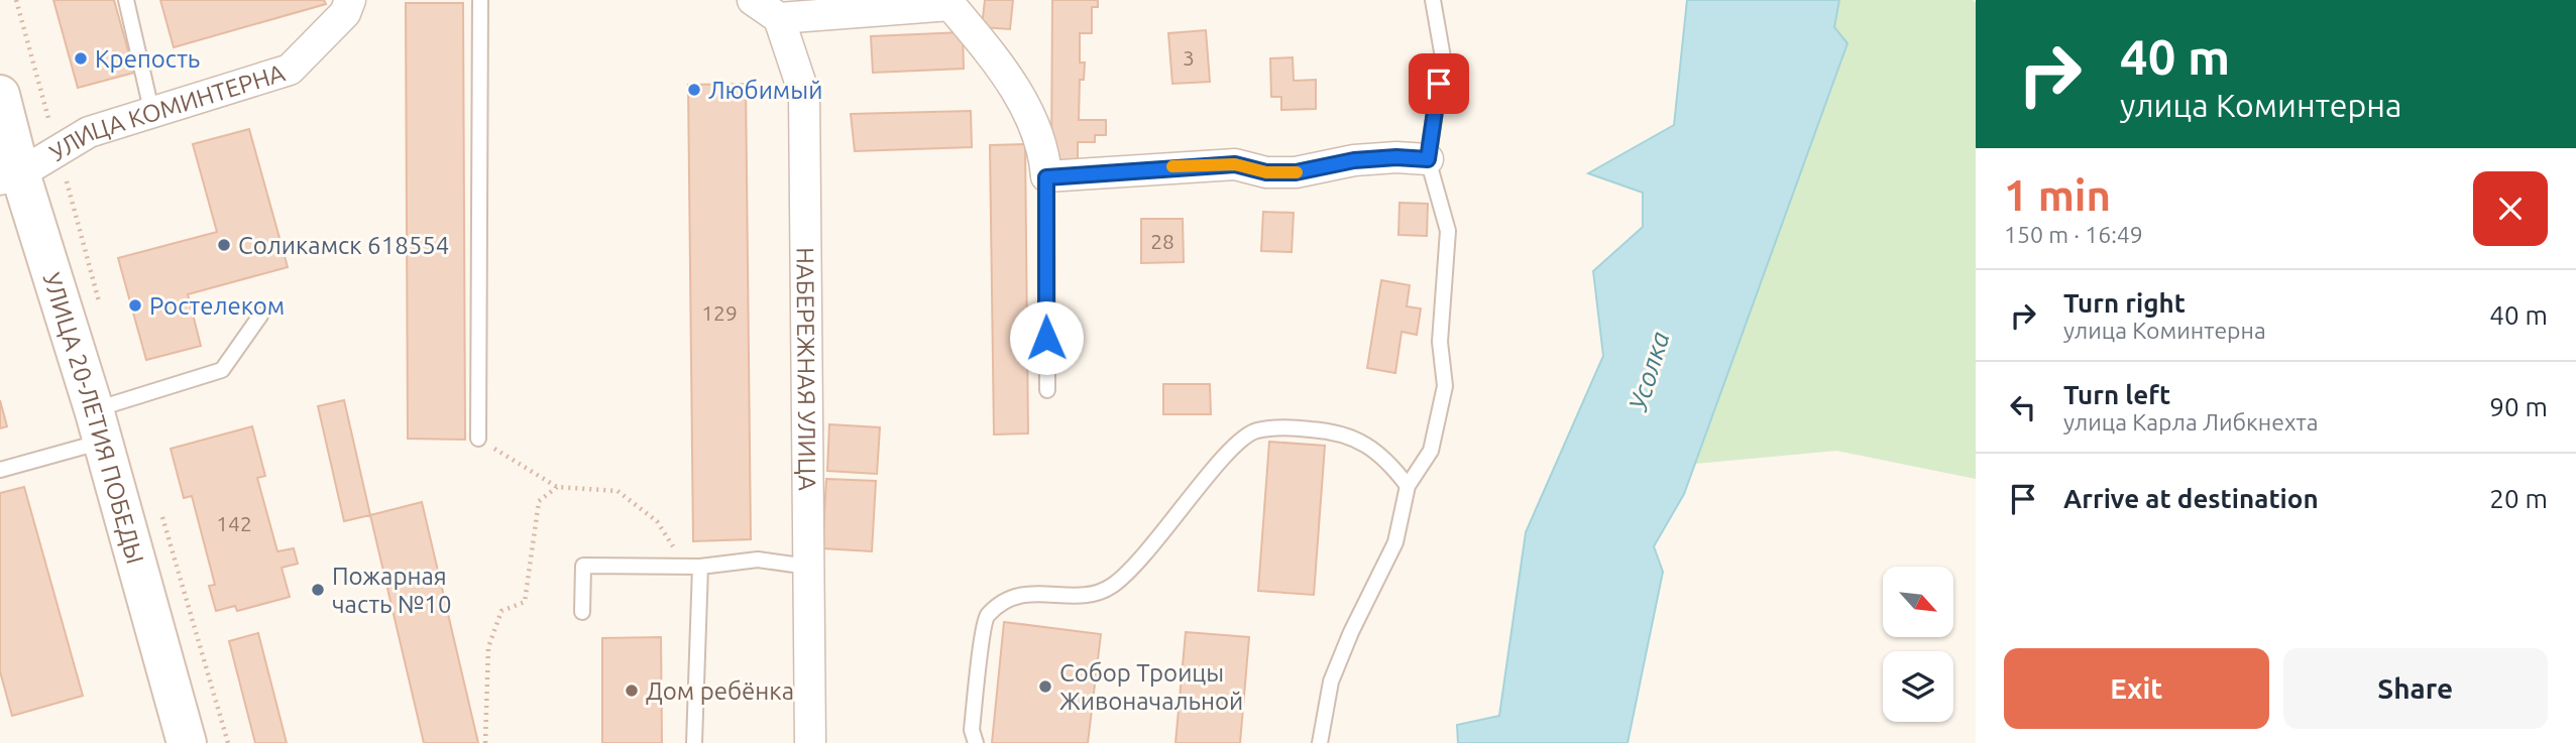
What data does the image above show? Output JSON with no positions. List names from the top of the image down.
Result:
{
  "streets": {
    "main road": ["УЛИЦА 20-ЛЕТИЯ ПОБЕДЫ"],
    "street": ["УЛИЦА КОМИНТЕРНА", "НАБЕРЕЖНАЯ УЛИЦА"]
  },
  "crossings": [
    ["УЛИЦА КОМИНТЕРНА", "УЛИЦА 20-ЛЕТИЯ ПОБЕДЫ"]
  ],
  "water": ["Усолка"],
  "places": [
    "Крепость",
    "Любимый",
    "Соликамск 618554",
    "Ростелеком",
    "Пожарная часть №10",
    "Собор Троицы Живоначальной",
    "Дом ребёнка"
  ],
  "house_numbers": [
    "3",
    "28",
    "129",
    "142"
  ],
  "north": "bottom right",
  "page": {
    "turn": ["40 m", "улица Коминтерна"],
    "heading": ["1 min", "150 m · 16:49"],
    "list": [
      {
        "name": "Turn right",
        "note": "улица Коминтерна",
        "value": "40 m"
      },
      {
        "name": "Turn left",
        "note": "улица Карла Либкнехта",
        "value": "90 m"
      },
      {
        "name": "Arrive at destination",
        "value": "20 m"
      }
    ],
    "buttons": ["Exit", "Share"]
  }
}
